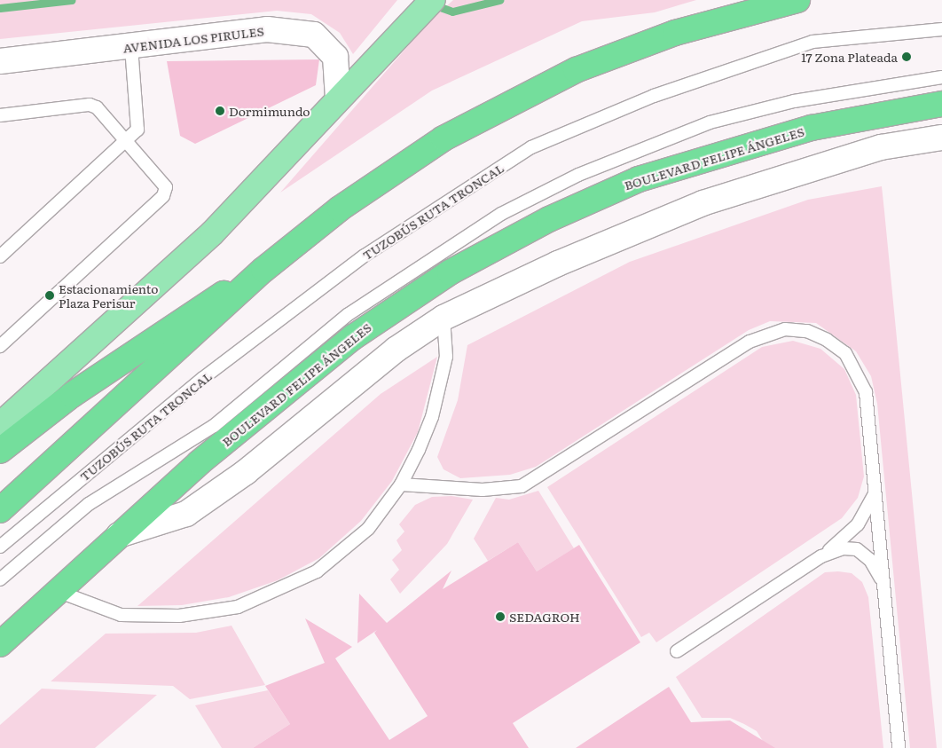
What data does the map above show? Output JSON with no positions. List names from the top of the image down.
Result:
{
  "streets": {
    "highway": ["BOULEVARD FELIPE ÁNGELES"],
    "main road": ["AVENIDA LOS PIRULES"],
    "lane": ["TUZOBÚS RUTA TRONCAL"]
  },
  "places": [
    "17 Zona Plateada",
    "Dormimundo",
    "Estacionamiento Plaza Perisur",
    "SEDAGROH"
  ]
}
